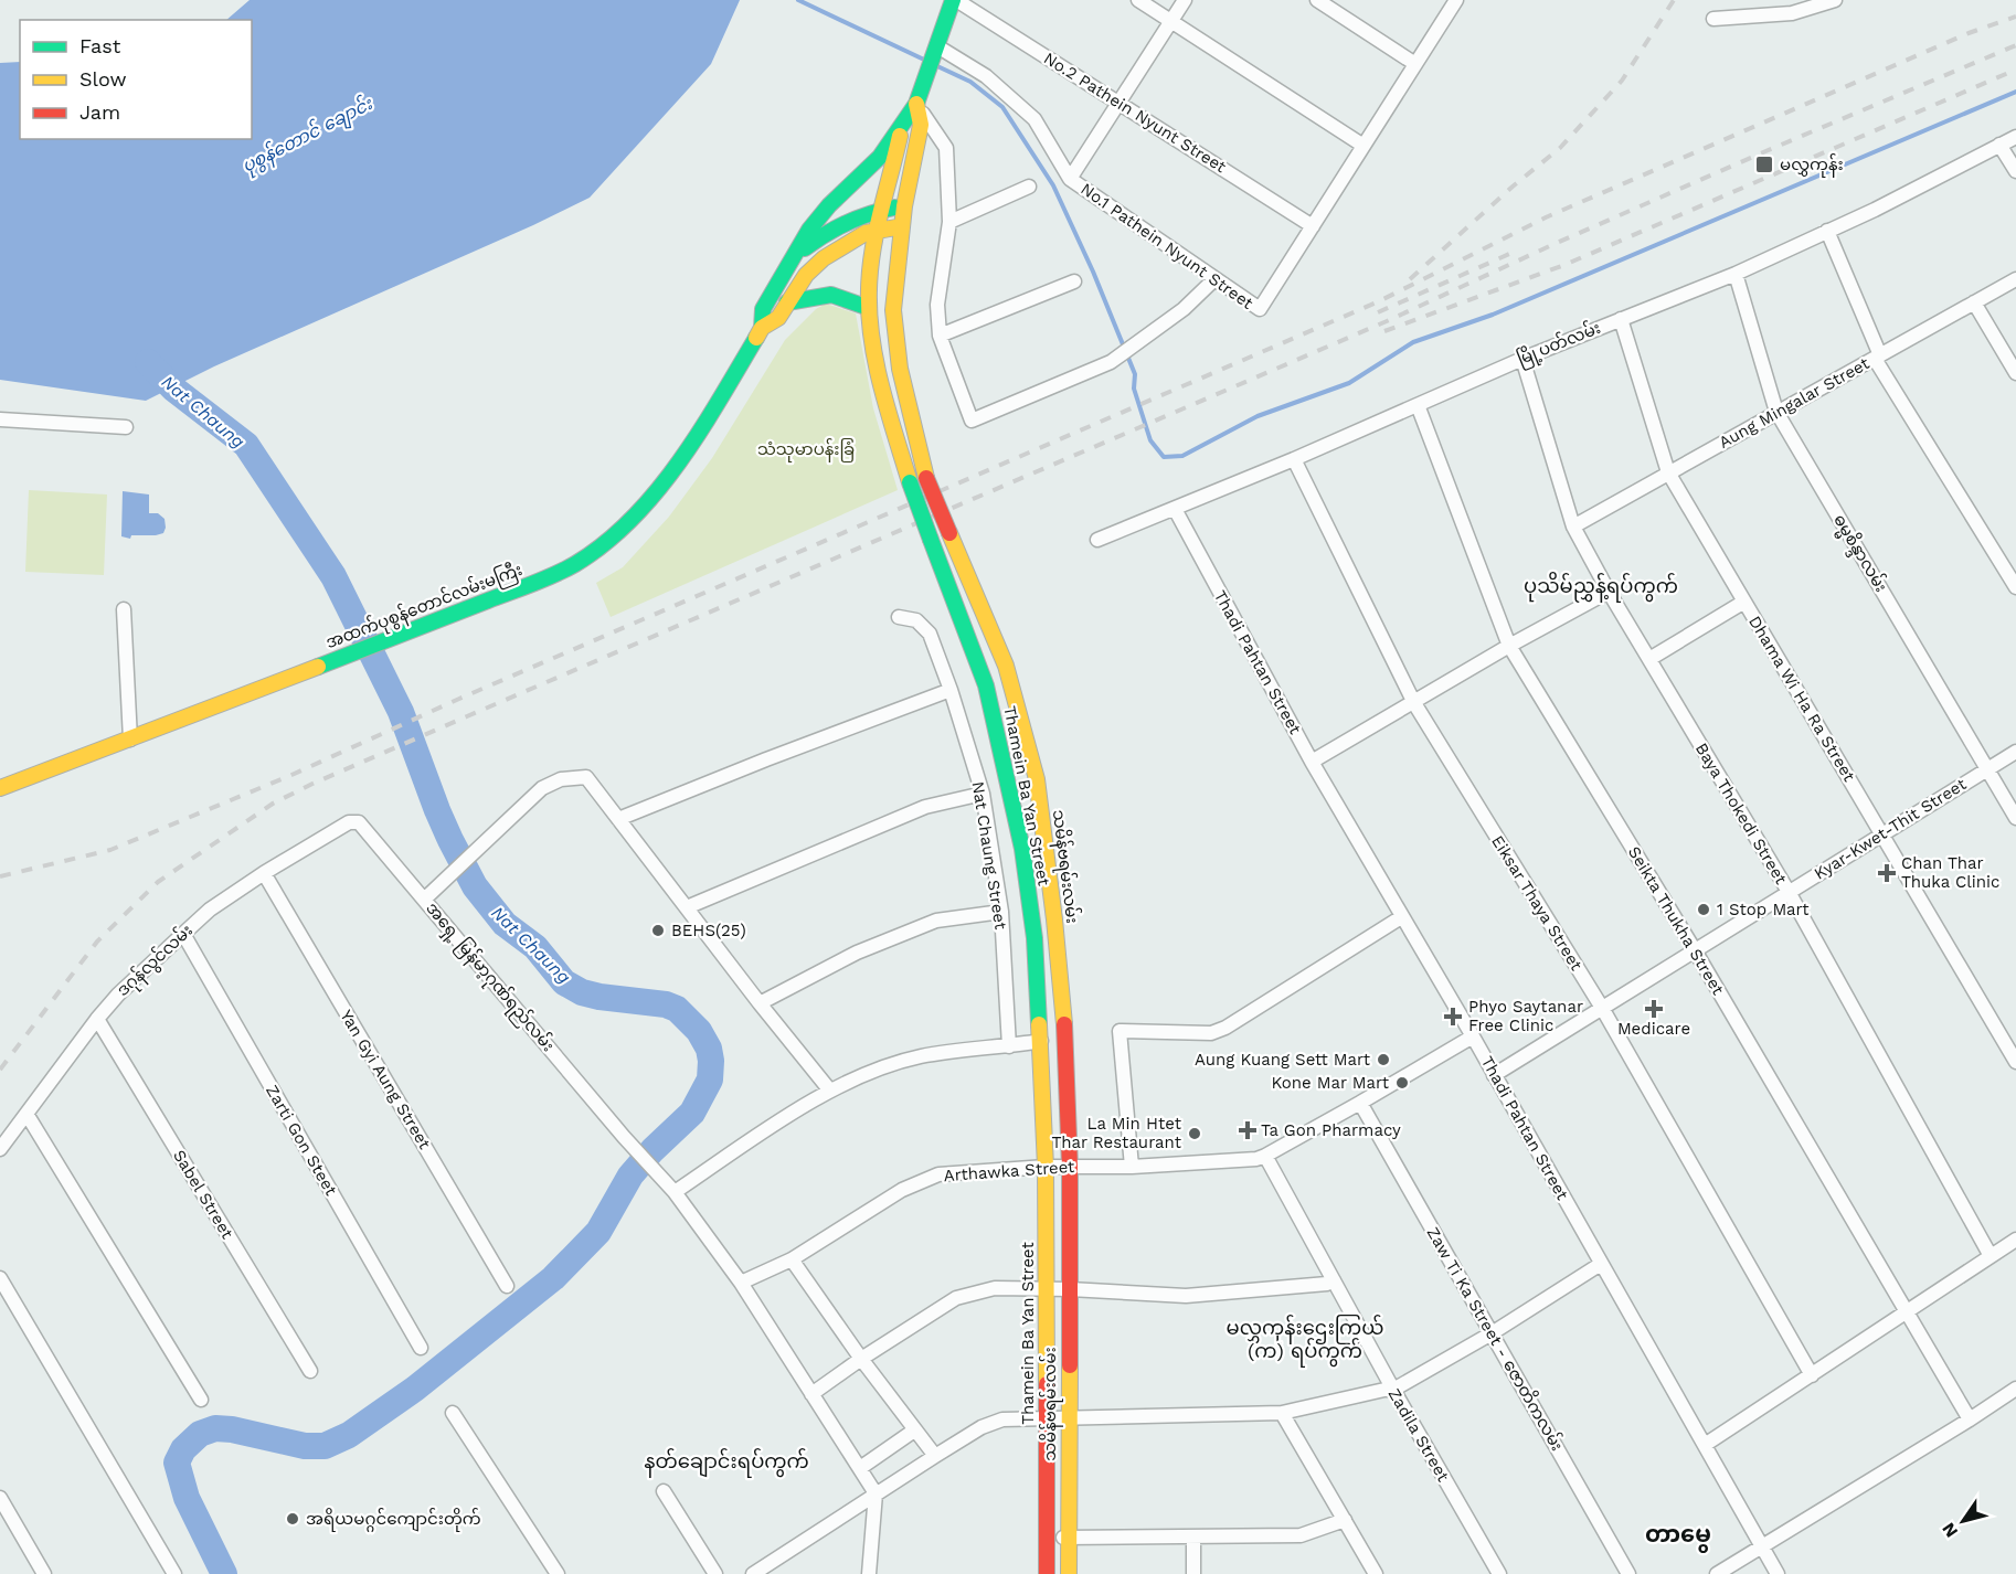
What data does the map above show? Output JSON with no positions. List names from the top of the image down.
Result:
{
  "streets": {
    "main road": ["အထက်ပုစွန်တောင်လမ်းမကြီး", "Thamein Ba Yan Street", "သမိန်ဗရမ်းလမ်း"],
    "street": [
      "No.2 Pathein Nyunt Street",
      "No.1 Pathein Nyunt Street",
      "မြို့ပတ်လမ်း",
      "Aung Mingalar Street",
      "ဓမ္မစိန္ဒာလမ်း",
      "Thadi Pahtan Street",
      "Dhama Wi Ha Ra Street",
      "Baya Thokedi Street",
      "Kyar-Kwet-Thit Street",
      "Nat Chaung Street",
      "Eiksar Thaya Street",
      "Seikta Thukha Street",
      "ဒဂုန်လွင်လမ်း",
      "အရှေ့ မြန်မာ့ဂုဏ်ရည်လမ်း",
      "Yan Gyi Aung Street",
      "Zarti Gon Steet",
      "Arthawka Street",
      "Sabel Street",
      "Zaw Ti Ka Street - ဇောတိကလမ်း",
      "Zadila Street"
    ]
  },
  "crossings": [
    ["No.2 Pathein Nyunt Street", "No.1 Pathein Nyunt Street"],
    ["မြို့ပတ်လမ်း", "ဓမ္မစိန္ဒာလမ်း"],
    ["မြို့ပတ်လမ်း", "Thadi Pahtan Street"],
    ["မြို့ပတ်လမ်း", "Dhama Wi Ha Ra Street"],
    ["မြို့ပတ်လမ်း", "Baya Thokedi Street"],
    ["မြို့ပတ်လမ်း", "Eiksar Thaya Street"],
    ["မြို့ပတ်လမ်း", "Seikta Thukha Street"],
    ["Aung Mingalar Street", "ဓမ္မစိန္ဒာလမ်း"],
    ["Aung Mingalar Street", "Dhama Wi Ha Ra Street"],
    ["Aung Mingalar Street", "Baya Thokedi Street"],
    ["ဓမ္မစိန္ဒာလမ်း", "Kyar-Kwet-Thit Street"],
    ["အထက်ပုစွန်တောင်လမ်းမကြီး", "Thamein Ba Yan Street"],
    ["အထက်ပုစွန်တောင်လမ်းမကြီး", "သမိန်ဗရမ်းလမ်း"],
    ["Thadi Pahtan Street", "Kyar-Kwet-Thit Street"],
    ["Dhama Wi Ha Ra Street", "Kyar-Kwet-Thit Street"],
    ["Thamein Ba Yan Street", "Arthawka Street"],
    ["Baya Thokedi Street", "Kyar-Kwet-Thit Street"],
    ["Kyar-Kwet-Thit Street", "Eiksar Thaya Street"],
    ["Kyar-Kwet-Thit Street", "Seikta Thukha Street"],
    ["သမိန်ဗရမ်းလမ်း", "Arthawka Street"],
    ["ဒဂုန်လွင်လမ်း", "အရှေ့ မြန်မာ့ဂုဏ်ရည်လမ်း"],
    ["ဒဂုန်လွင်လမ်း", "Yan Gyi Aung Street"],
    ["ဒဂုန်လွင်လမ်း", "Zarti Gon Steet"],
    ["ဒဂုန်လွင်လမ်း", "Sabel Street"],
    ["အရှေ့ မြန်မာ့ဂုဏ်ရည်လမ်း", "Arthawka Street"],
    ["Arthawka Street", "Zadila Street"]
  ],
  "districts": [
    "ပုသိမ်ညွှန့်ရပ်ကွက်",
    "မလွှကုန်းဌေးကြွယ် (က) ရပ်ကွက်",
    "နတ်ချောင်းရပ်ကွက်",
    "တာမွေ"
  ],
  "water": ["ပုစွန်တောင် ချောင်း", "Nat Chaung"],
  "parks": ["သံသုမာပန်းခြံ"],
  "places": {
    "transit": ["မလွှကုန်း"],
    "health": [
      "Chan Thar Thuka Clinic",
      "Medicare",
      "Phyo Saytanar Free Clinic",
      "Ta Gon Pharmacy"
    ],
    "other": [
      "1 Stop Mart",
      "BEHS(25)",
      "Aung Kuang Sett Mart",
      "Kone Mar Mart",
      "La Min Htet Thar Restaurant",
      "အရိယမဂ္ဂင်ကျောင်းတိုက်"
    ]
  },
  "legend": ["Fast", "Slow", "Jam"],
  "north": "bottom left"
}
